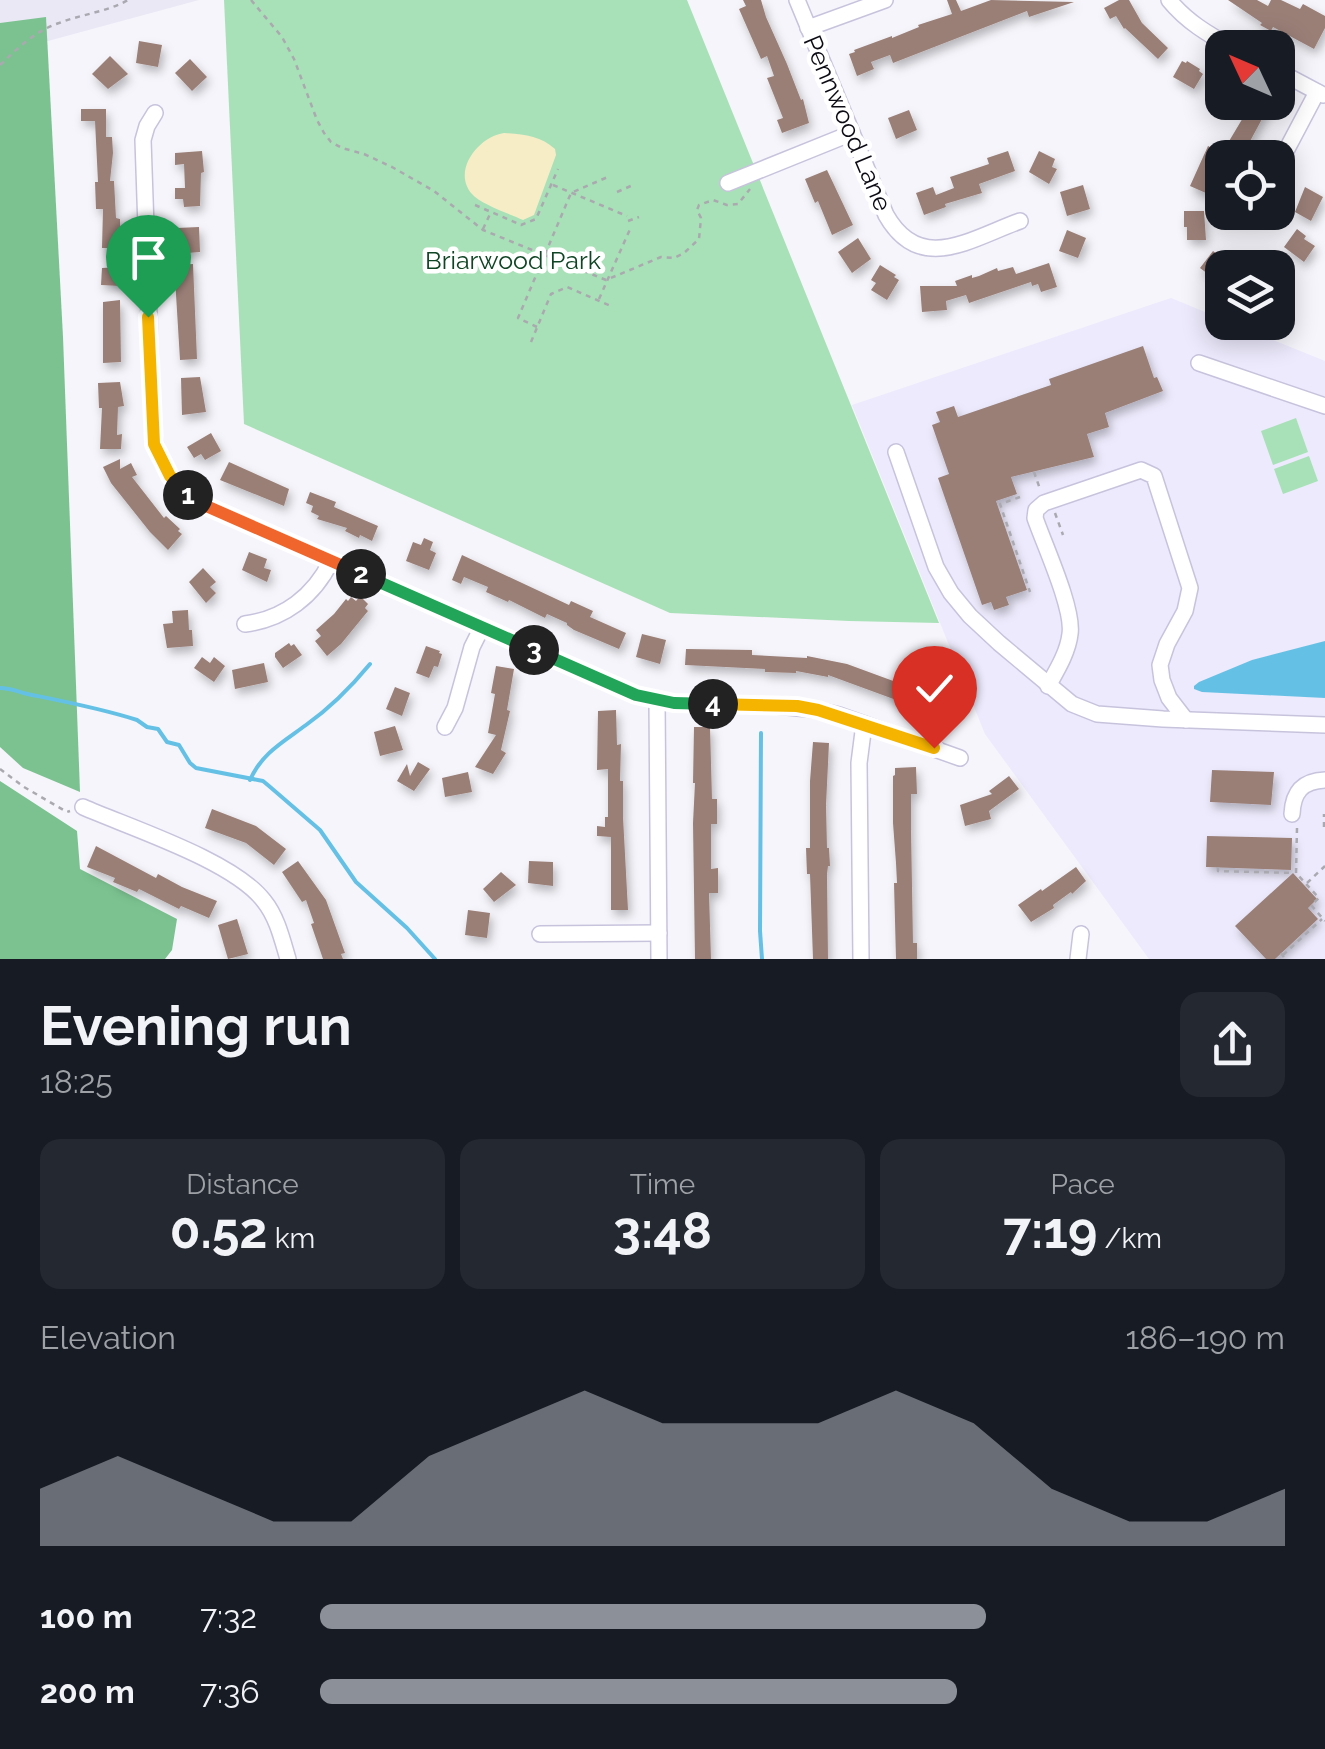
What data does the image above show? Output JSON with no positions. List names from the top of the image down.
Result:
{
  "streets": {
    "street": ["Pennwood Lane"]
  },
  "parks": ["Briarwood Park"],
  "north": "top left",
  "page": {
    "pins": [
      "1",
      "2",
      "3",
      "4"
    ],
    "heading": ["Evening run", "18:25"],
    "stats": [
      ["Distance", "0.52 km"],
      ["Time", "3:48"],
      ["Pace", "7:19 /km"]
    ],
    "chart": ["Elevation", "186–190 m"],
    "list": [
      {
        "name": "100 m",
        "note": "7:32"
      },
      {
        "name": "200 m",
        "note": "7:36"
      }
    ]
  }
}
